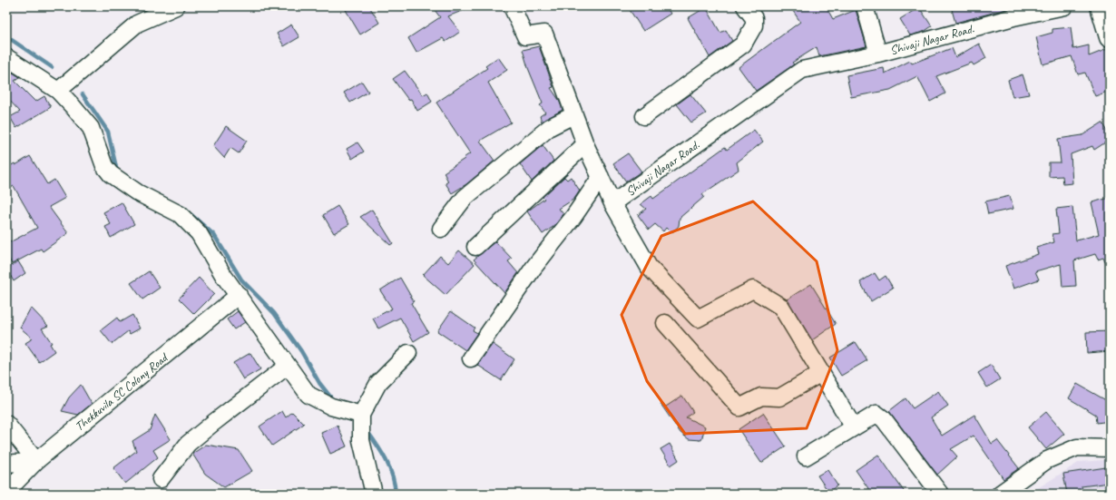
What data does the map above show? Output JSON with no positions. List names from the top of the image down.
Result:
{
  "streets": {
    "street": ["Shivaji Nagar Road.", "Thekkuvila SC Colony Road"]
  }
}
